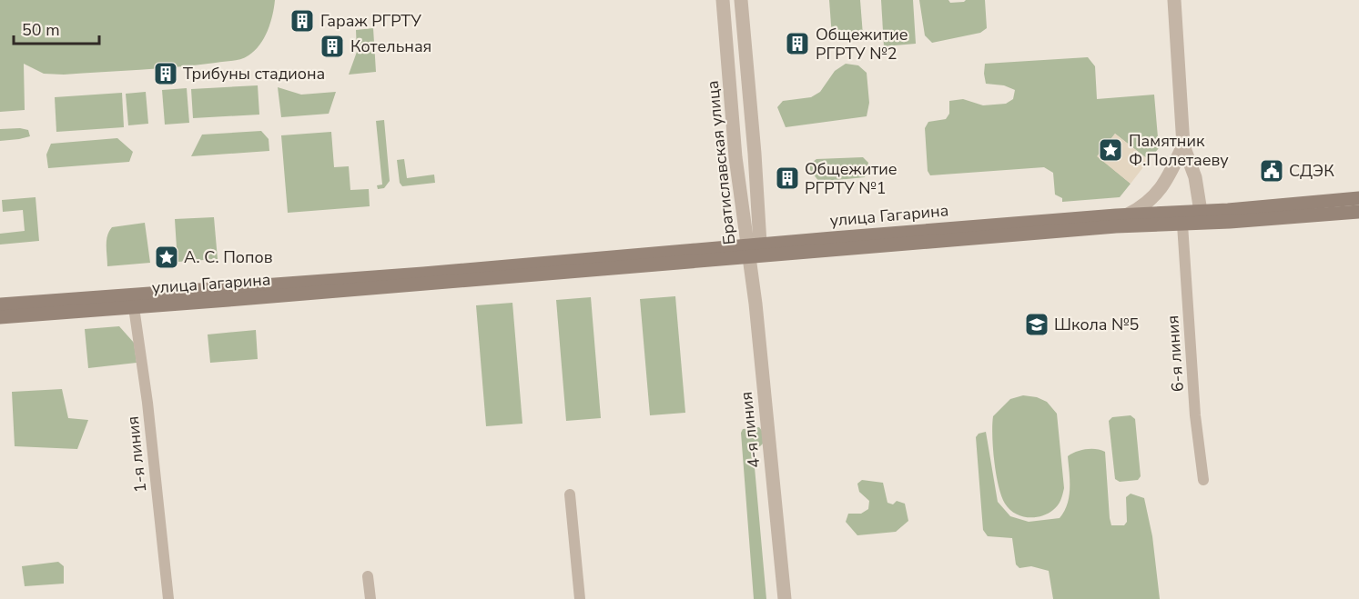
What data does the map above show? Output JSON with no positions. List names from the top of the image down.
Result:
{
  "streets": {
    "main road": ["улица Гагарина"],
    "street": [
      "Братиславская улица",
      "6-я линия",
      "4-я линия",
      "1-я линия"
    ]
  },
  "crossings": [
    ["Братиславская улица", "улица Гагарина"],
    ["Братиславская улица", "4-я линия"],
    ["улица Гагарина", "6-я линия"],
    ["улица Гагарина", "4-я линия"],
    ["улица Гагарина", "1-я линия"]
  ],
  "places": {
    "building": [
      "Гараж РГРТУ",
      "Общежитие РГРТУ №2",
      "Котельная",
      "Трибуны стадиона",
      "Общежитие РГРТУ №1"
    ],
    "place": ["Памятник Ф.Полетаеву", "А. С. Попов"],
    "public building": ["СДЭК"],
    "school or university": ["Школа №5"]
  },
  "scale_bar": "50 m"
}
